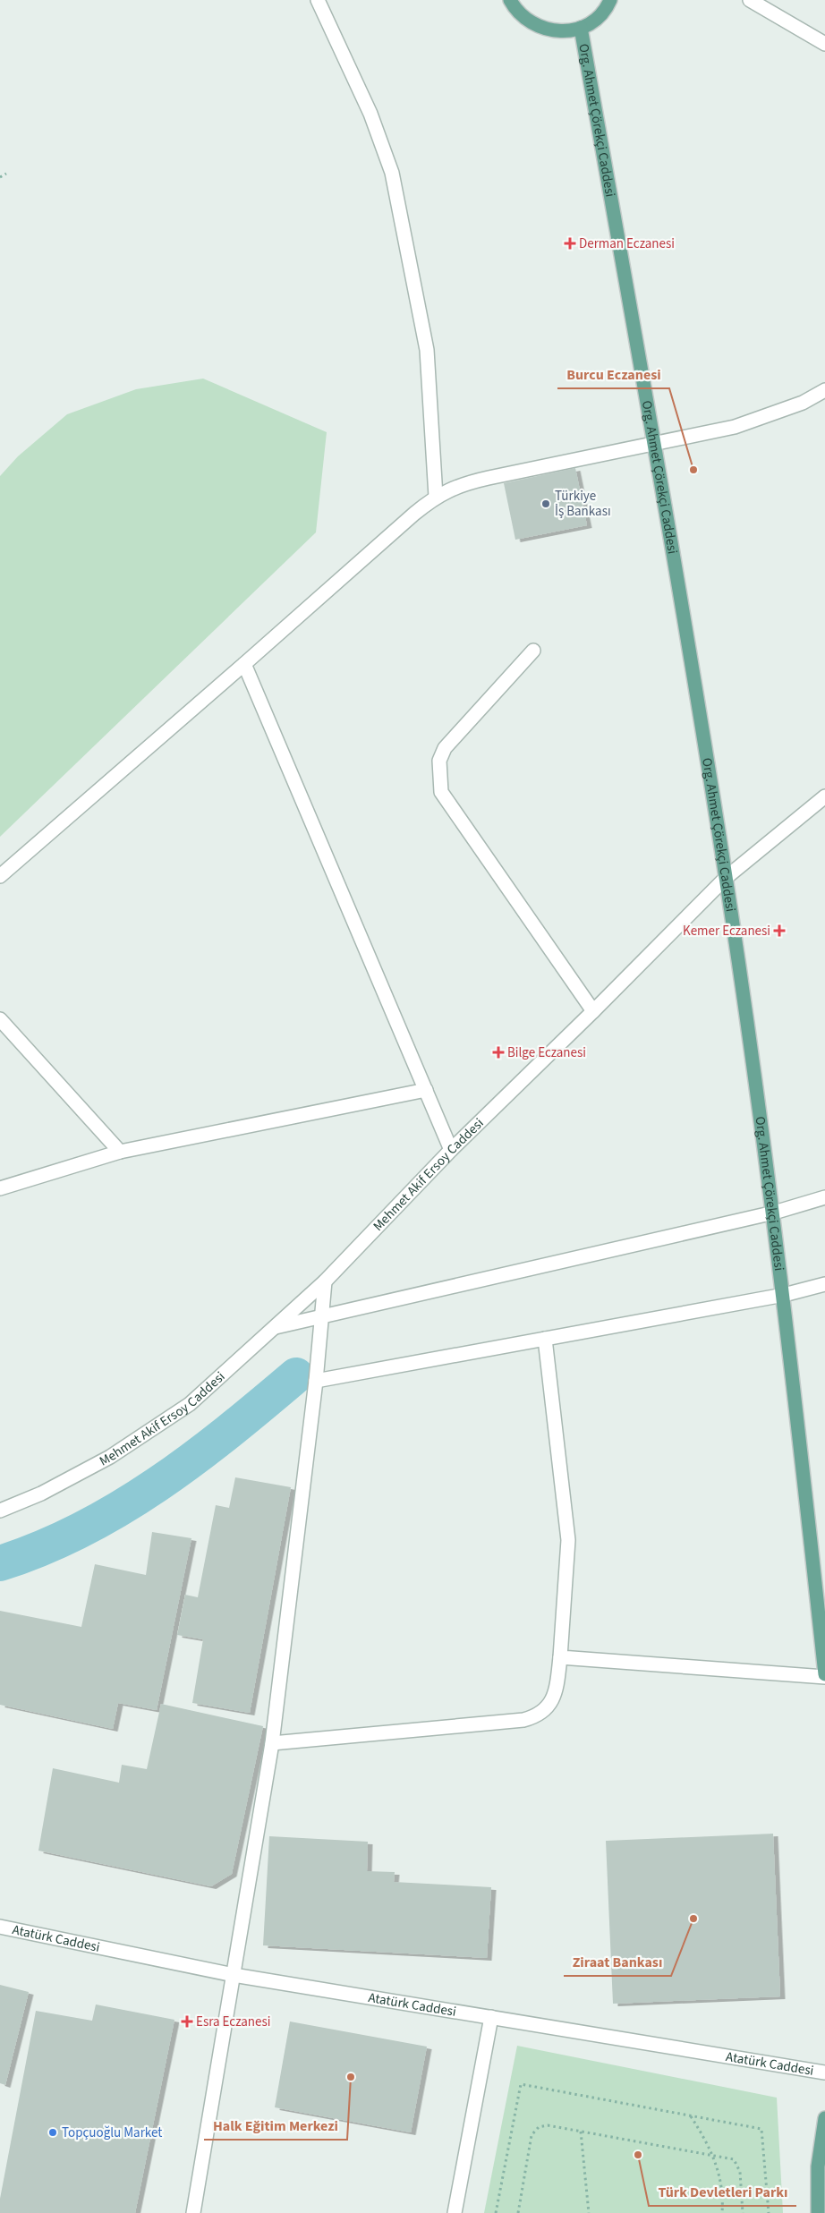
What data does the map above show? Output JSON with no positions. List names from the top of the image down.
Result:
{
  "streets": {
    "main road": ["Org. Ahmet Çörekçi Caddesi"],
    "street": ["Mehmet Akif Ersoy Caddesi", "Atatürk Caddesi"]
  },
  "crossings": [
    ["Org. Ahmet Çörekçi Caddesi", "Mehmet Akif Ersoy Caddesi"]
  ],
  "places": {
    "health": [
      "Derman Eczanesi",
      "Kemer Eczanesi",
      "Bilge Eczanesi",
      "Esra Eczanesi"
    ],
    "other": [
      "Burcu Eczanesi",
      "Türkiye İş Bankası",
      "Ziraat Bankası",
      "Halk Eğitim Merkezi",
      "Topçuoğlu Market",
      "Türk Devletleri Parkı"
    ]
  }
}
